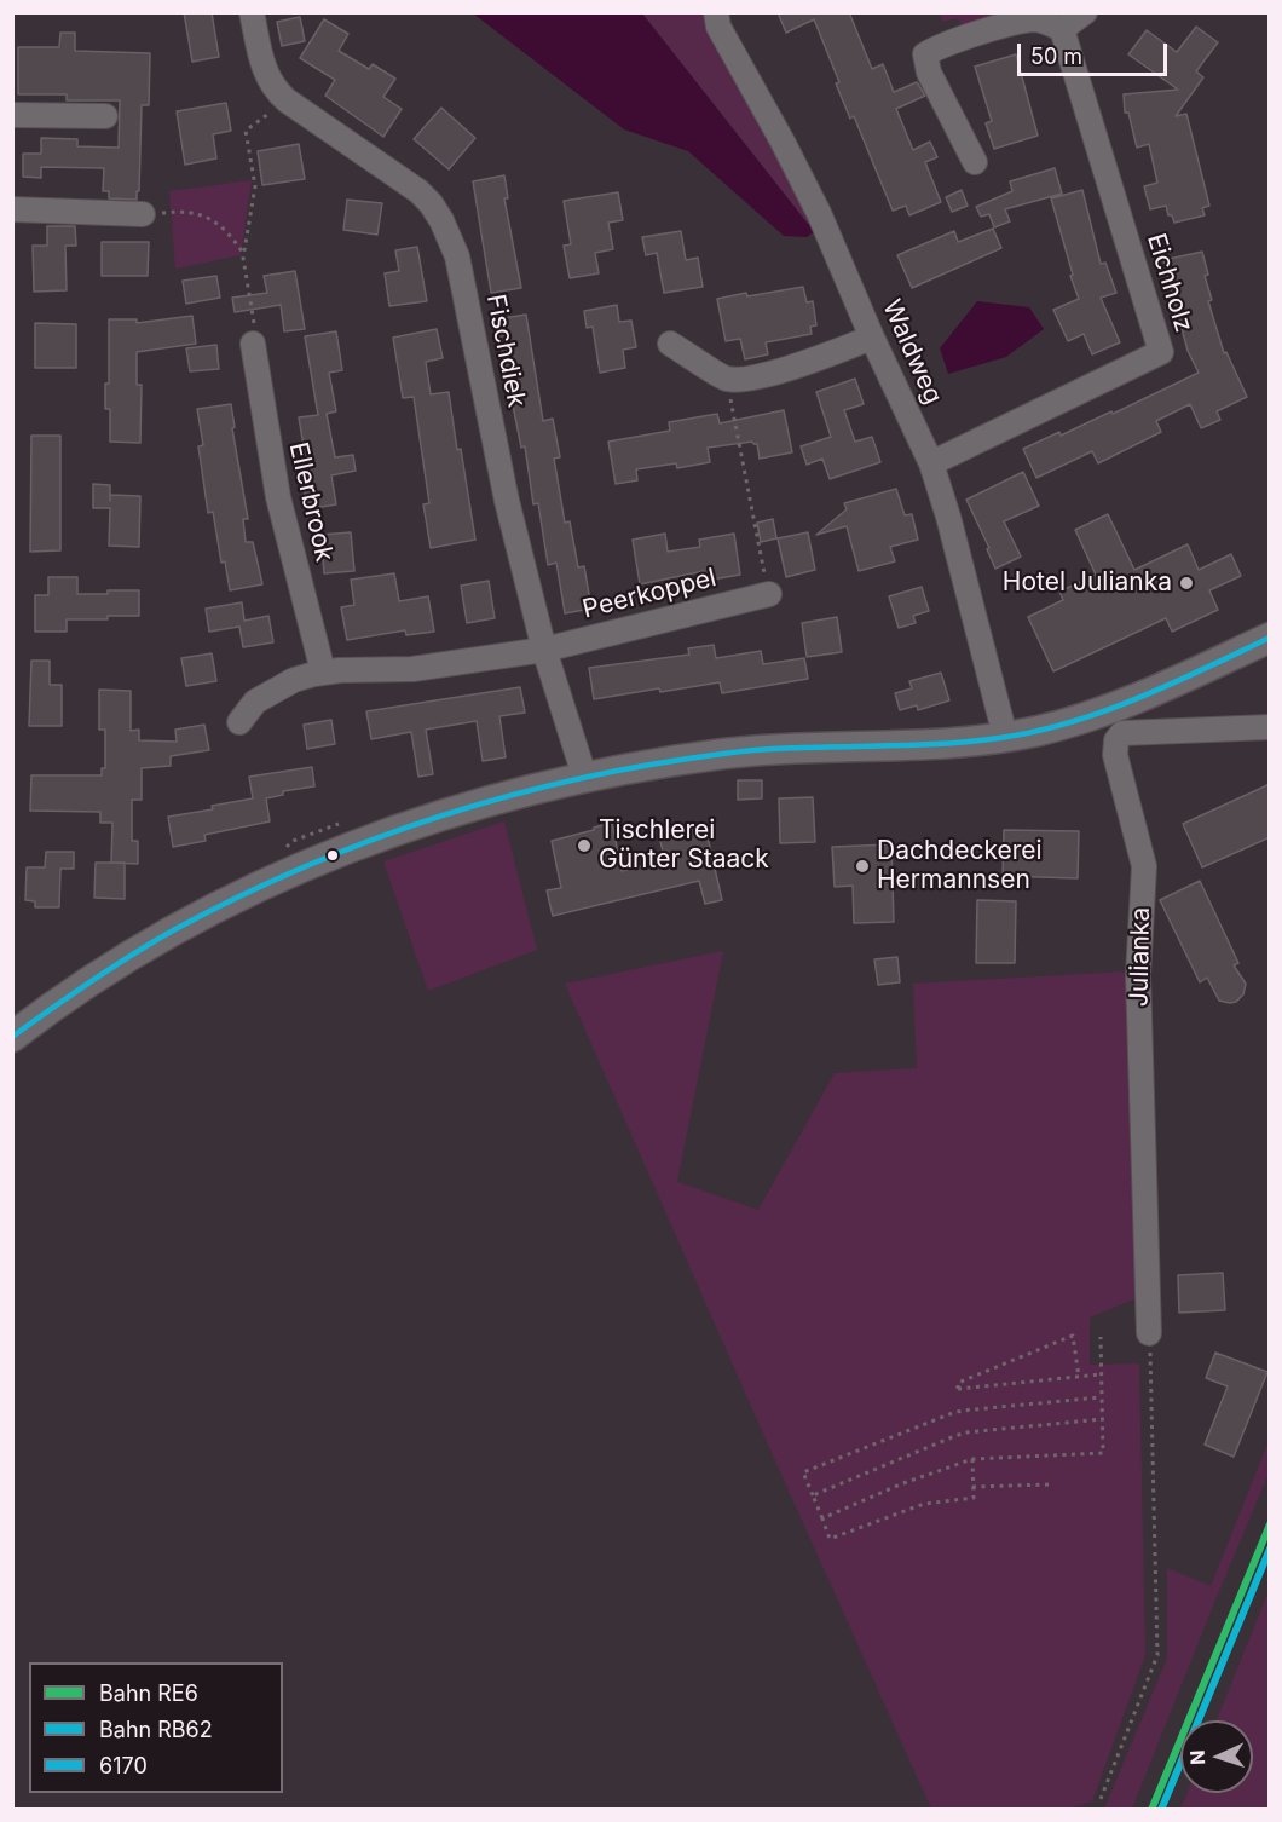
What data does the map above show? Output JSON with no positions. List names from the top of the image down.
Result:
{
  "streets": {
    "street": [
      "Eichholz",
      "Fischdiek",
      "Waldweg",
      "Ellerbrook",
      "Peerkoppel",
      "Julianka"
    ]
  },
  "crossings": [
    ["Eichholz", "Waldweg"],
    ["Fischdiek", "Peerkoppel"]
  ],
  "places": ["Hotel Julianka", "Tischlerei Günter Staack", "Dachdeckerei Hermannsen"],
  "lines": ["transit line 6170", "rail line RE6", "rail line RB62"],
  "legend": ["Bahn RE6", "Bahn RB62", "6170"],
  "scale_bar": "50 m",
  "north": "left"
}
